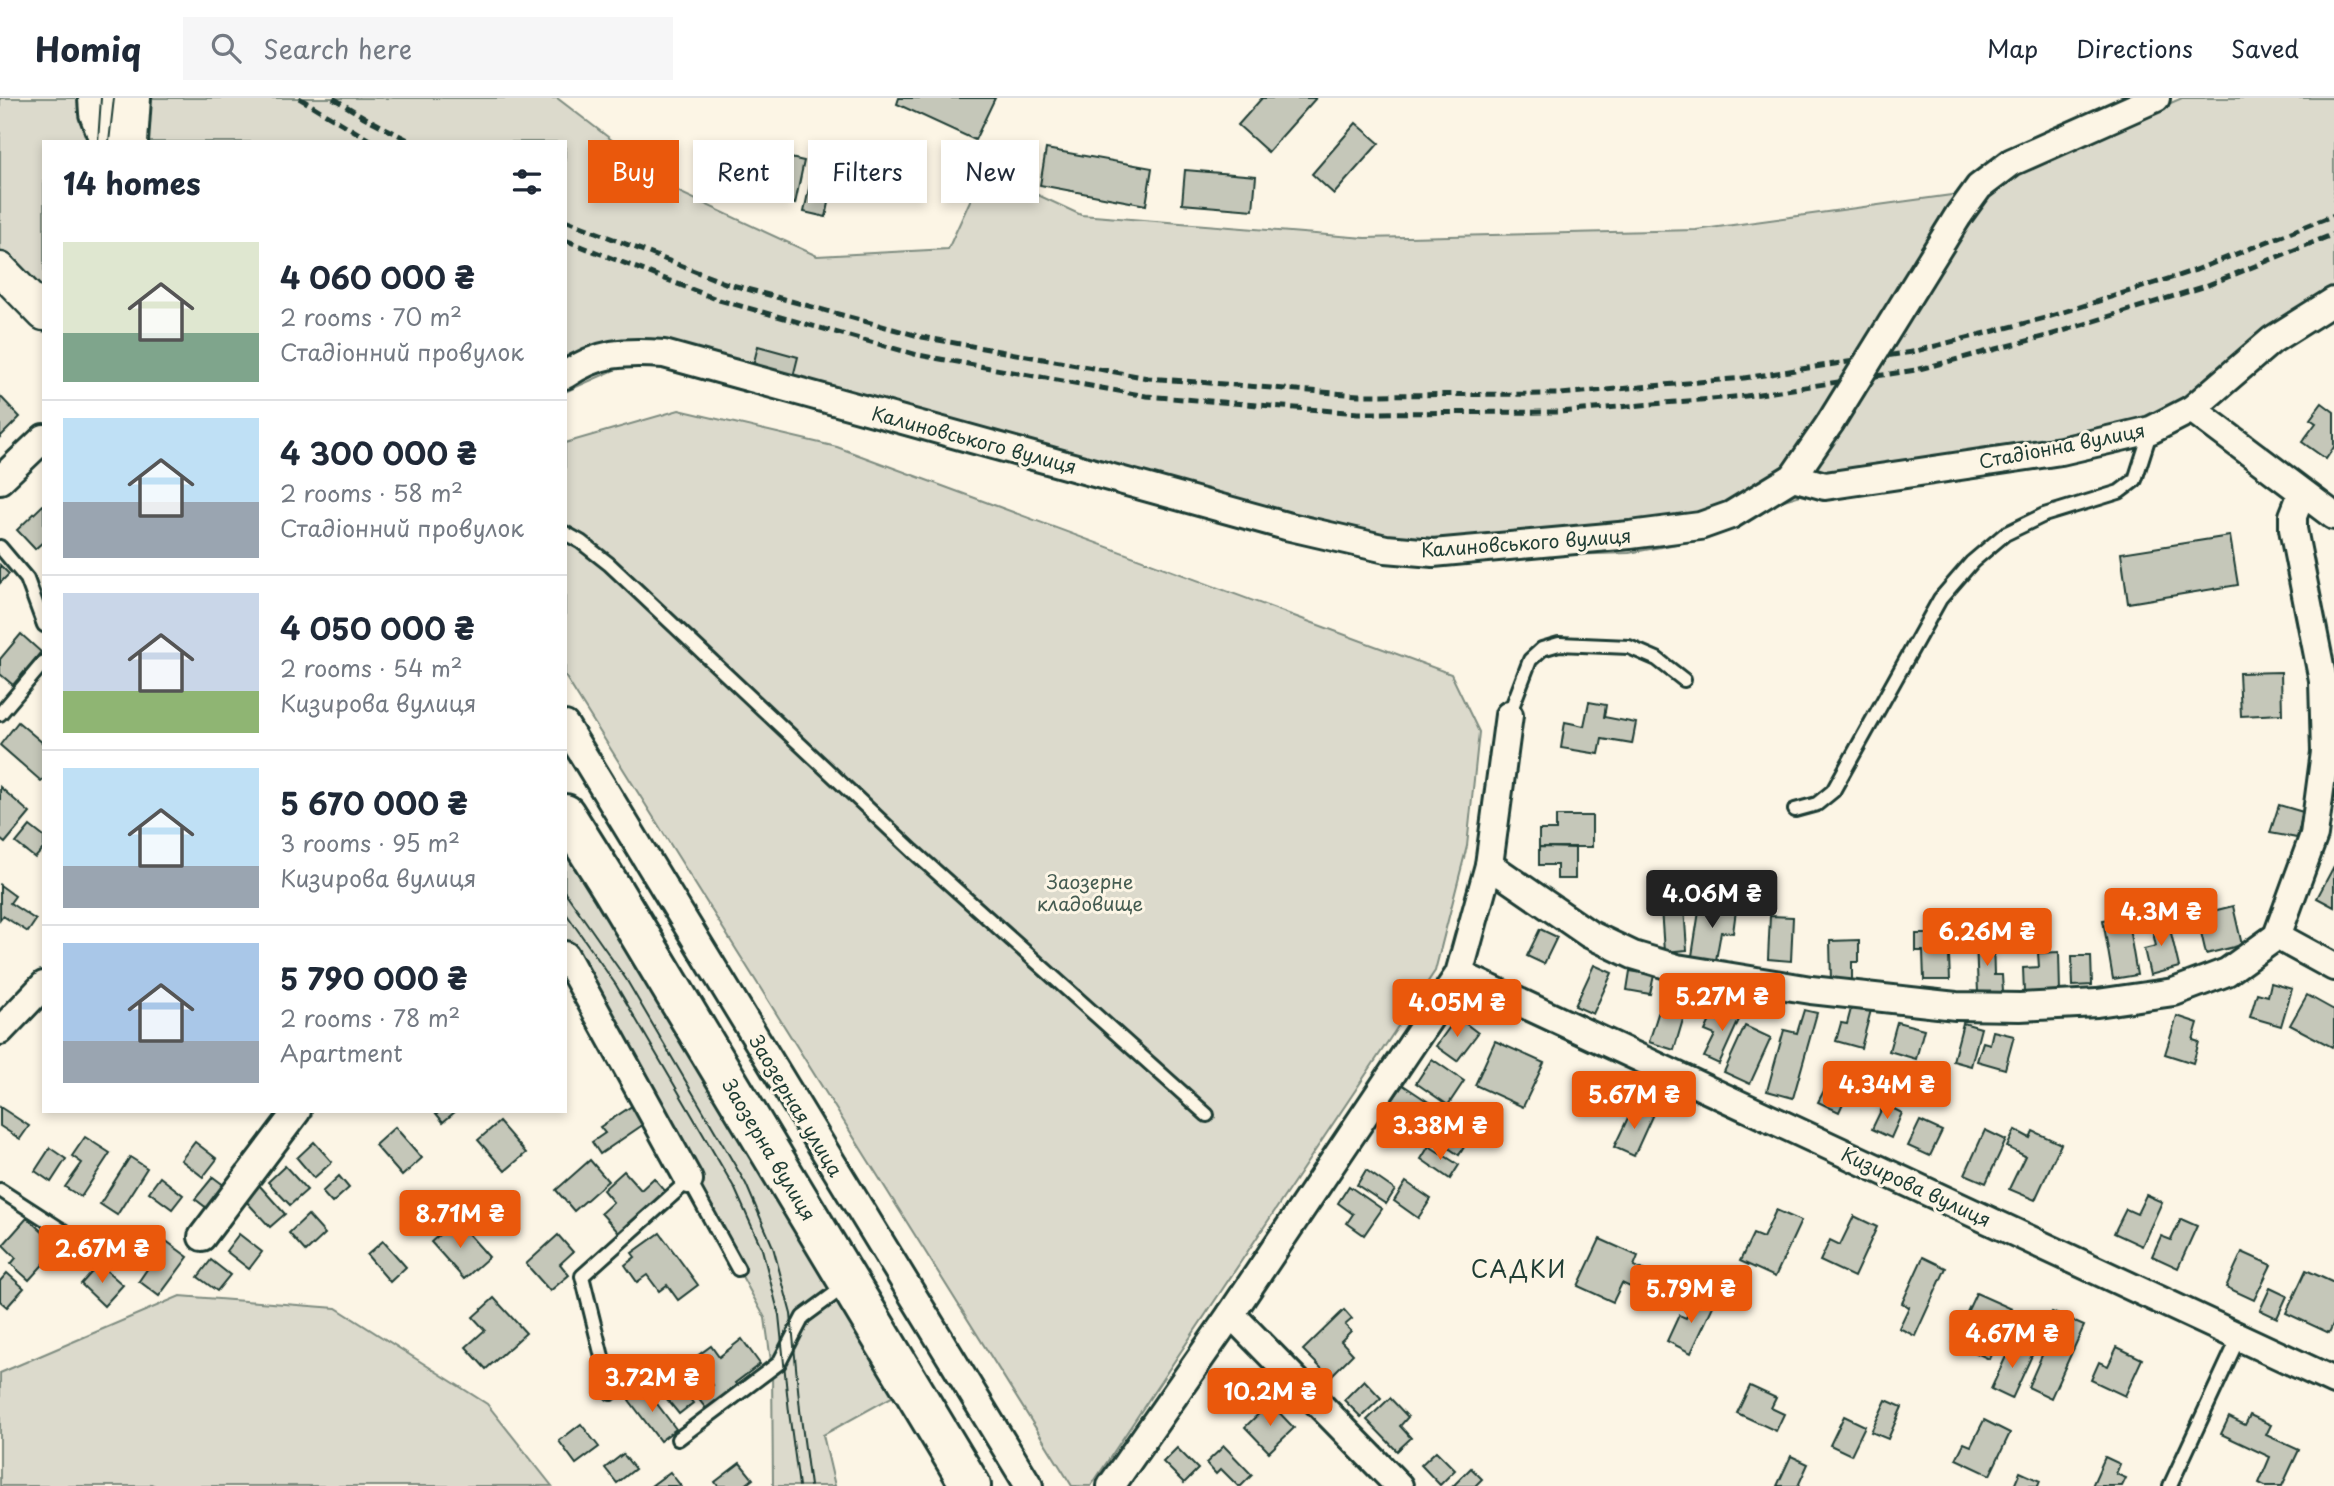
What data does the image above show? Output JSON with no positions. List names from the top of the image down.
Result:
{
  "streets": {
    "main road": ["Заозерна вулиця"],
    "street": [
      "Калиновського вулиця",
      "Стадіонна вулиця",
      "Заозерная улица",
      "Кизирова вулиця"
    ]
  },
  "crossings": [
    ["Калиновського вулиця", "Стадіонна вулиця"]
  ],
  "districts": ["САДКИ"],
  "parks": ["Заозерне кладовище"],
  "page": {
    "header": "Homiq",
    "search": "Search here",
    "nav": ["Map", "Directions", "Saved"],
    "chip": [
      "Buy",
      "Rent",
      "Filters",
      "New"
    ],
    "heading": "14 homes",
    "list": [
      {
        "name": "4 060 000 ₴",
        "note": "2 rooms · 70 m² · Стадіонний провулок"
      },
      {
        "name": "4 300 000 ₴",
        "note": "2 rooms · 58 m² · Стадіонний провулок"
      },
      {
        "name": "4 050 000 ₴",
        "note": "2 rooms · 54 m² · Кизирова вулиця"
      },
      {
        "name": "5 670 000 ₴",
        "note": "3 rooms · 95 m² · Кизирова вулиця"
      },
      {
        "name": "5 790 000 ₴",
        "note": "2 rooms · 78 m² · Apartment"
      }
    ],
    "price": [
      "4.06M ₴",
      "4.3M ₴",
      "6.26M ₴",
      "5.27M ₴",
      "4.05M ₴",
      "4.34M ₴",
      "5.67M ₴",
      "3.38M ₴",
      "8.71M ₴",
      "2.67M ₴",
      "5.79M ₴",
      "4.67M ₴",
      "3.72M ₴",
      "10.2M ₴"
    ]
  }
}
